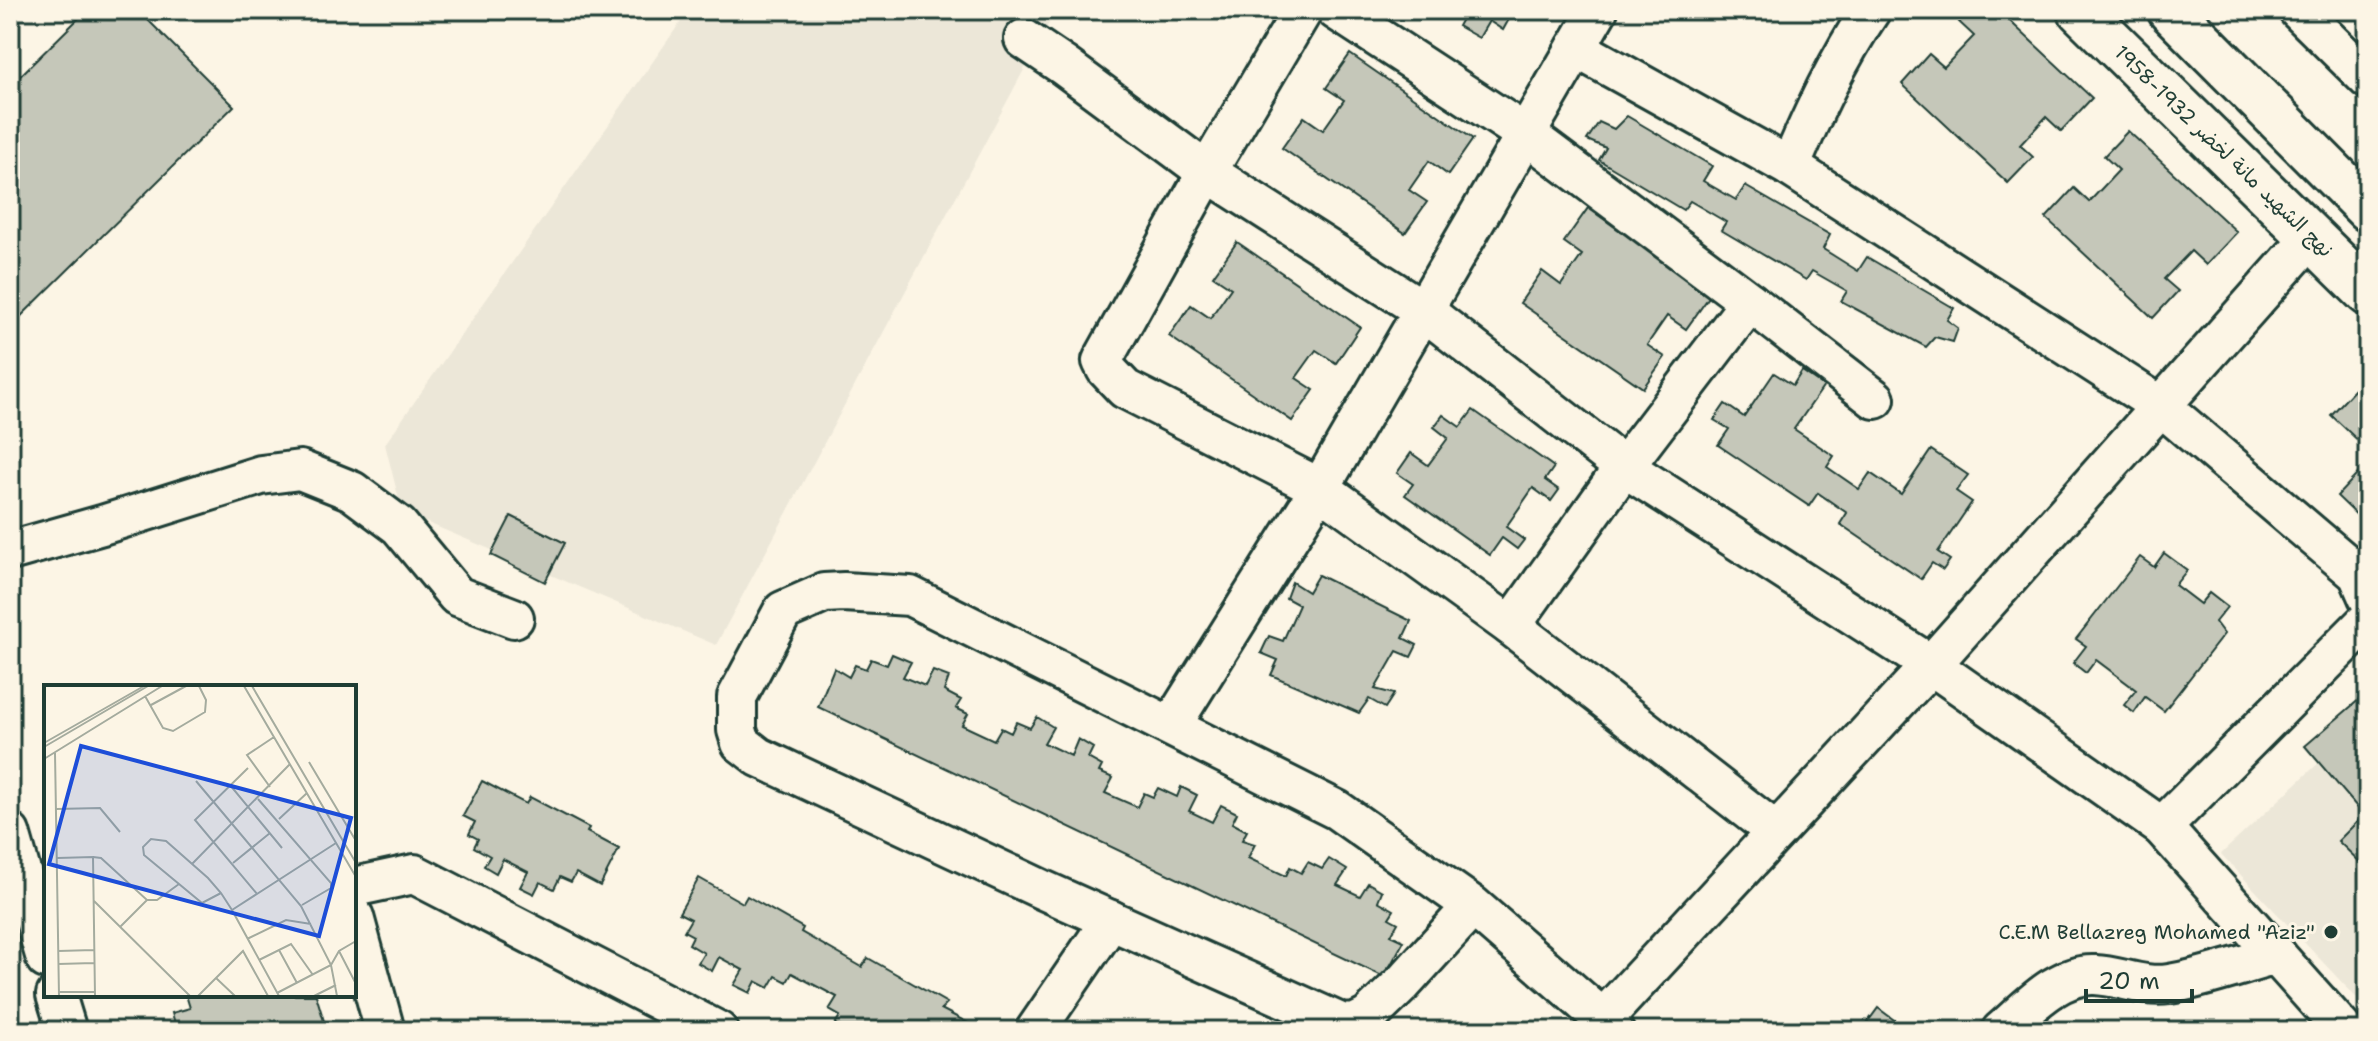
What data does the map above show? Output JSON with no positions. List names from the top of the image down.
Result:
{
  "streets": {
    "main road": ["نهج الشهيد مانة لخضر 1932-1958"]
  },
  "places": ["C.E.M Bellazreg Mohamed \"Aziz\""],
  "scale_bar": "20 m"
}
